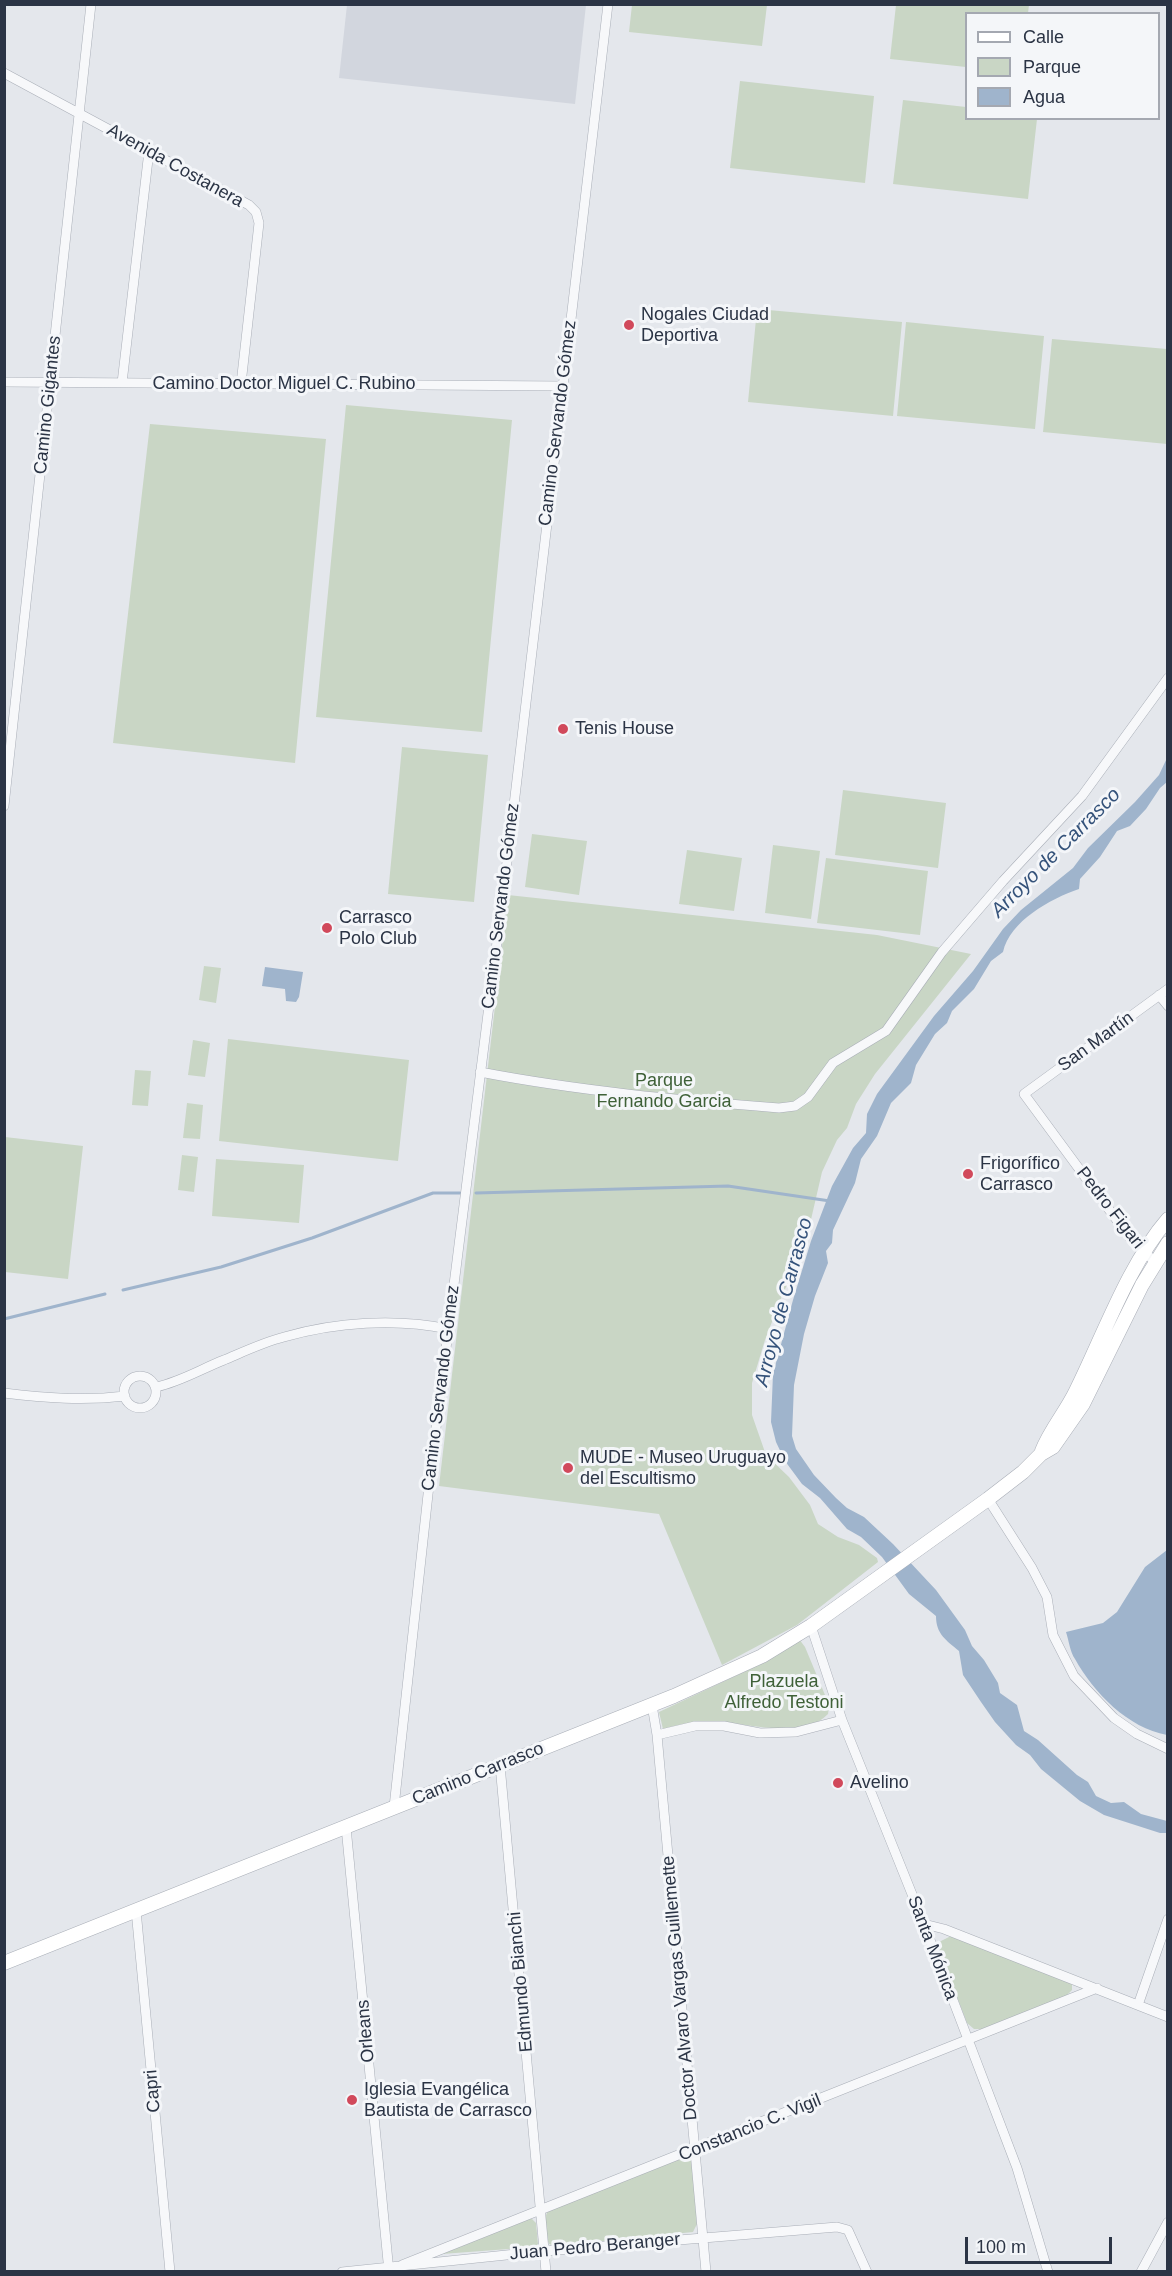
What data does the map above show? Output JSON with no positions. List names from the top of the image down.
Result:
{
  "streets": {
    "main road": ["Camino Carrasco"],
    "street": [
      "Avenida Costanera",
      "Camino Doctor Miguel C. Rubino",
      "Camino Gigantes",
      "Camino Servando Gómez",
      "San Martín",
      "Pedro Figari",
      "Santa Mónica",
      "Edmundo Bianchi",
      "Doctor Alvaro Vargas Guillemette",
      "Orleans",
      "Capri",
      "Constancio C. Vigil",
      "Juan Pedro Beranger"
    ]
  },
  "crossings": [
    ["Avenida Costanera", "Camino Doctor Miguel C. Rubino"],
    ["Avenida Costanera", "Camino Gigantes"],
    ["Camino Doctor Miguel C. Rubino", "Camino Gigantes"],
    ["Camino Doctor Miguel C. Rubino", "Camino Servando Gómez"],
    ["Camino Servando Gómez", "Camino Carrasco"],
    ["San Martín", "Pedro Figari"],
    ["Pedro Figari", "Camino Carrasco"],
    ["Camino Carrasco", "Santa Mónica"],
    ["Camino Carrasco", "Edmundo Bianchi"],
    ["Camino Carrasco", "Doctor Alvaro Vargas Guillemette"],
    ["Camino Carrasco", "Orleans"],
    ["Camino Carrasco", "Capri"],
    ["Santa Mónica", "Constancio C. Vigil"],
    ["Edmundo Bianchi", "Constancio C. Vigil"],
    ["Edmundo Bianchi", "Juan Pedro Beranger"],
    ["Doctor Alvaro Vargas Guillemette", "Constancio C. Vigil"],
    ["Doctor Alvaro Vargas Guillemette", "Juan Pedro Beranger"],
    ["Orleans", "Juan Pedro Beranger"],
    ["Constancio C. Vigil", "Juan Pedro Beranger"]
  ],
  "water": ["Arroyo de Carrasco"],
  "parks": ["Parque Fernando Garcia", "Plazuela Alfredo Testoni"],
  "places": [
    "Nogales Ciudad Deportiva",
    "Tenis House",
    "Carrasco Polo Club",
    "Frigorífico Carrasco",
    "MUDE - Museo Uruguayo del Escultismo",
    "Avelino",
    "Iglesia Evangélica Bautista de Carrasco"
  ],
  "legend": ["Calle", "Parque", "Agua"],
  "scale_bar": "100 m"
}
